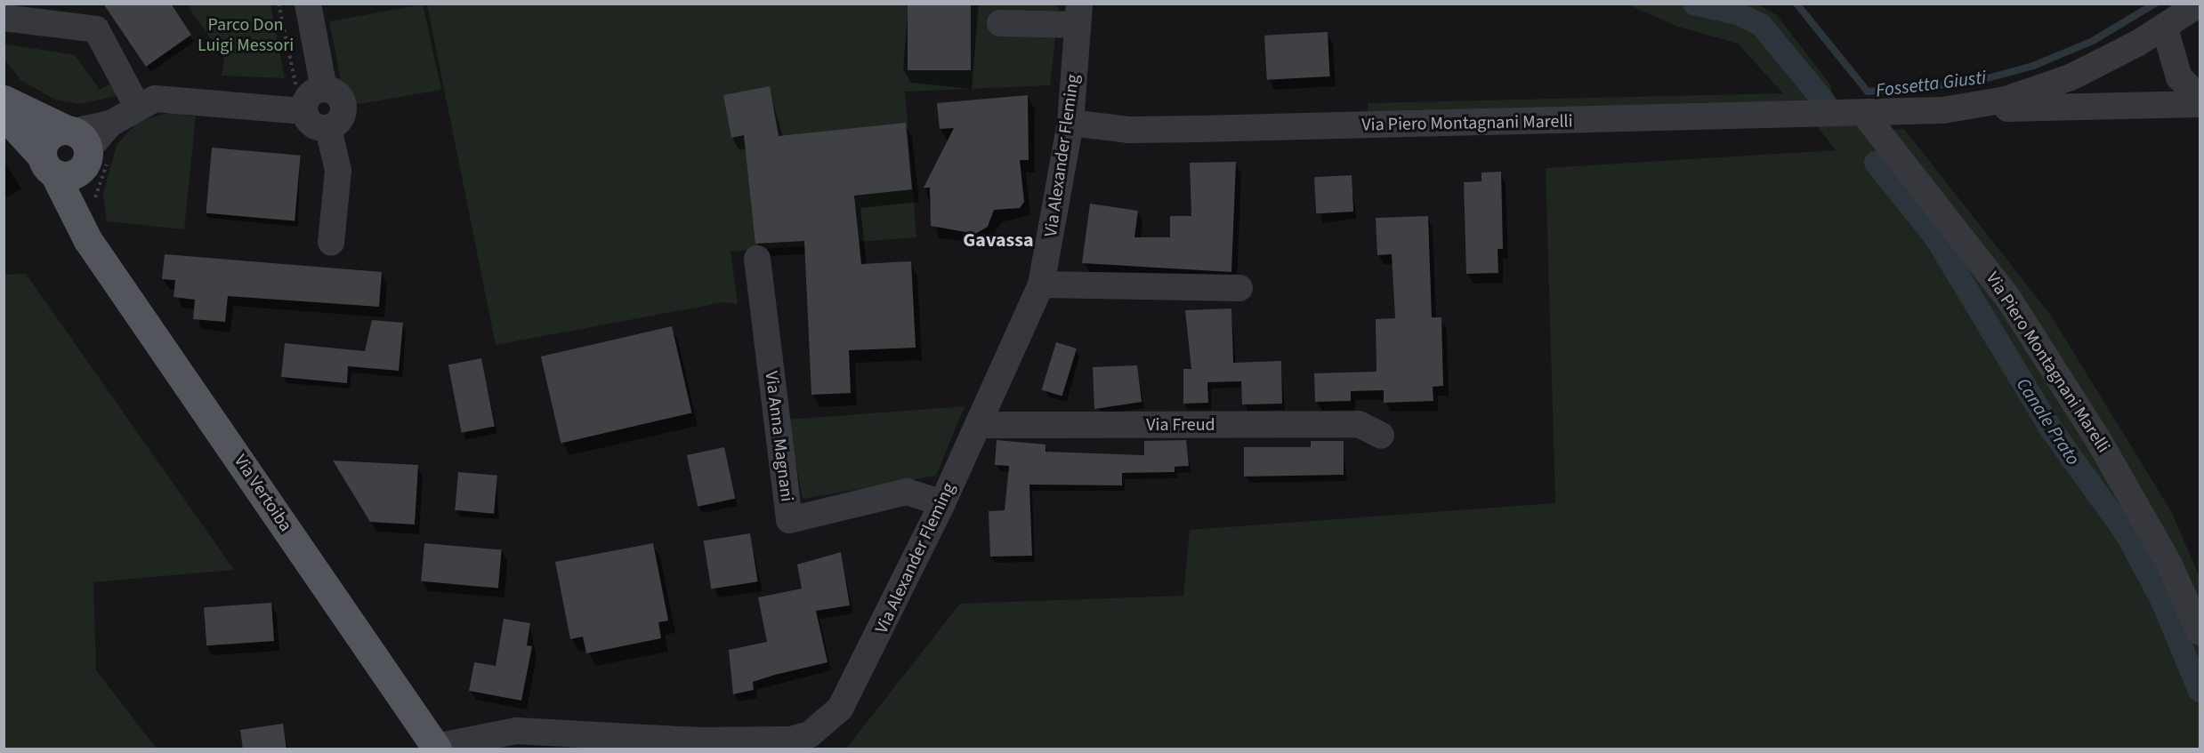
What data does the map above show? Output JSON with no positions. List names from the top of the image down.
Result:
{
  "streets": {
    "main road": ["Via Vertoiba"],
    "street": [
      "Via Piero Montagnani Marelli",
      "Via Alexander Fleming",
      "Via Freud",
      "Via Anna Magnani"
    ]
  },
  "crossings": [
    ["Via Piero Montagnani Marelli", "Via Alexander Fleming"],
    ["Via Alexander Fleming", "Via Freud"],
    ["Via Alexander Fleming", "Via Anna Magnani"],
    ["Via Alexander Fleming", "Via Vertoiba"]
  ],
  "districts": ["Gavassa"],
  "water": ["Fossetta Giusti", "Canale Prato"],
  "parks": ["Parco Don Luigi Messori"]
}
